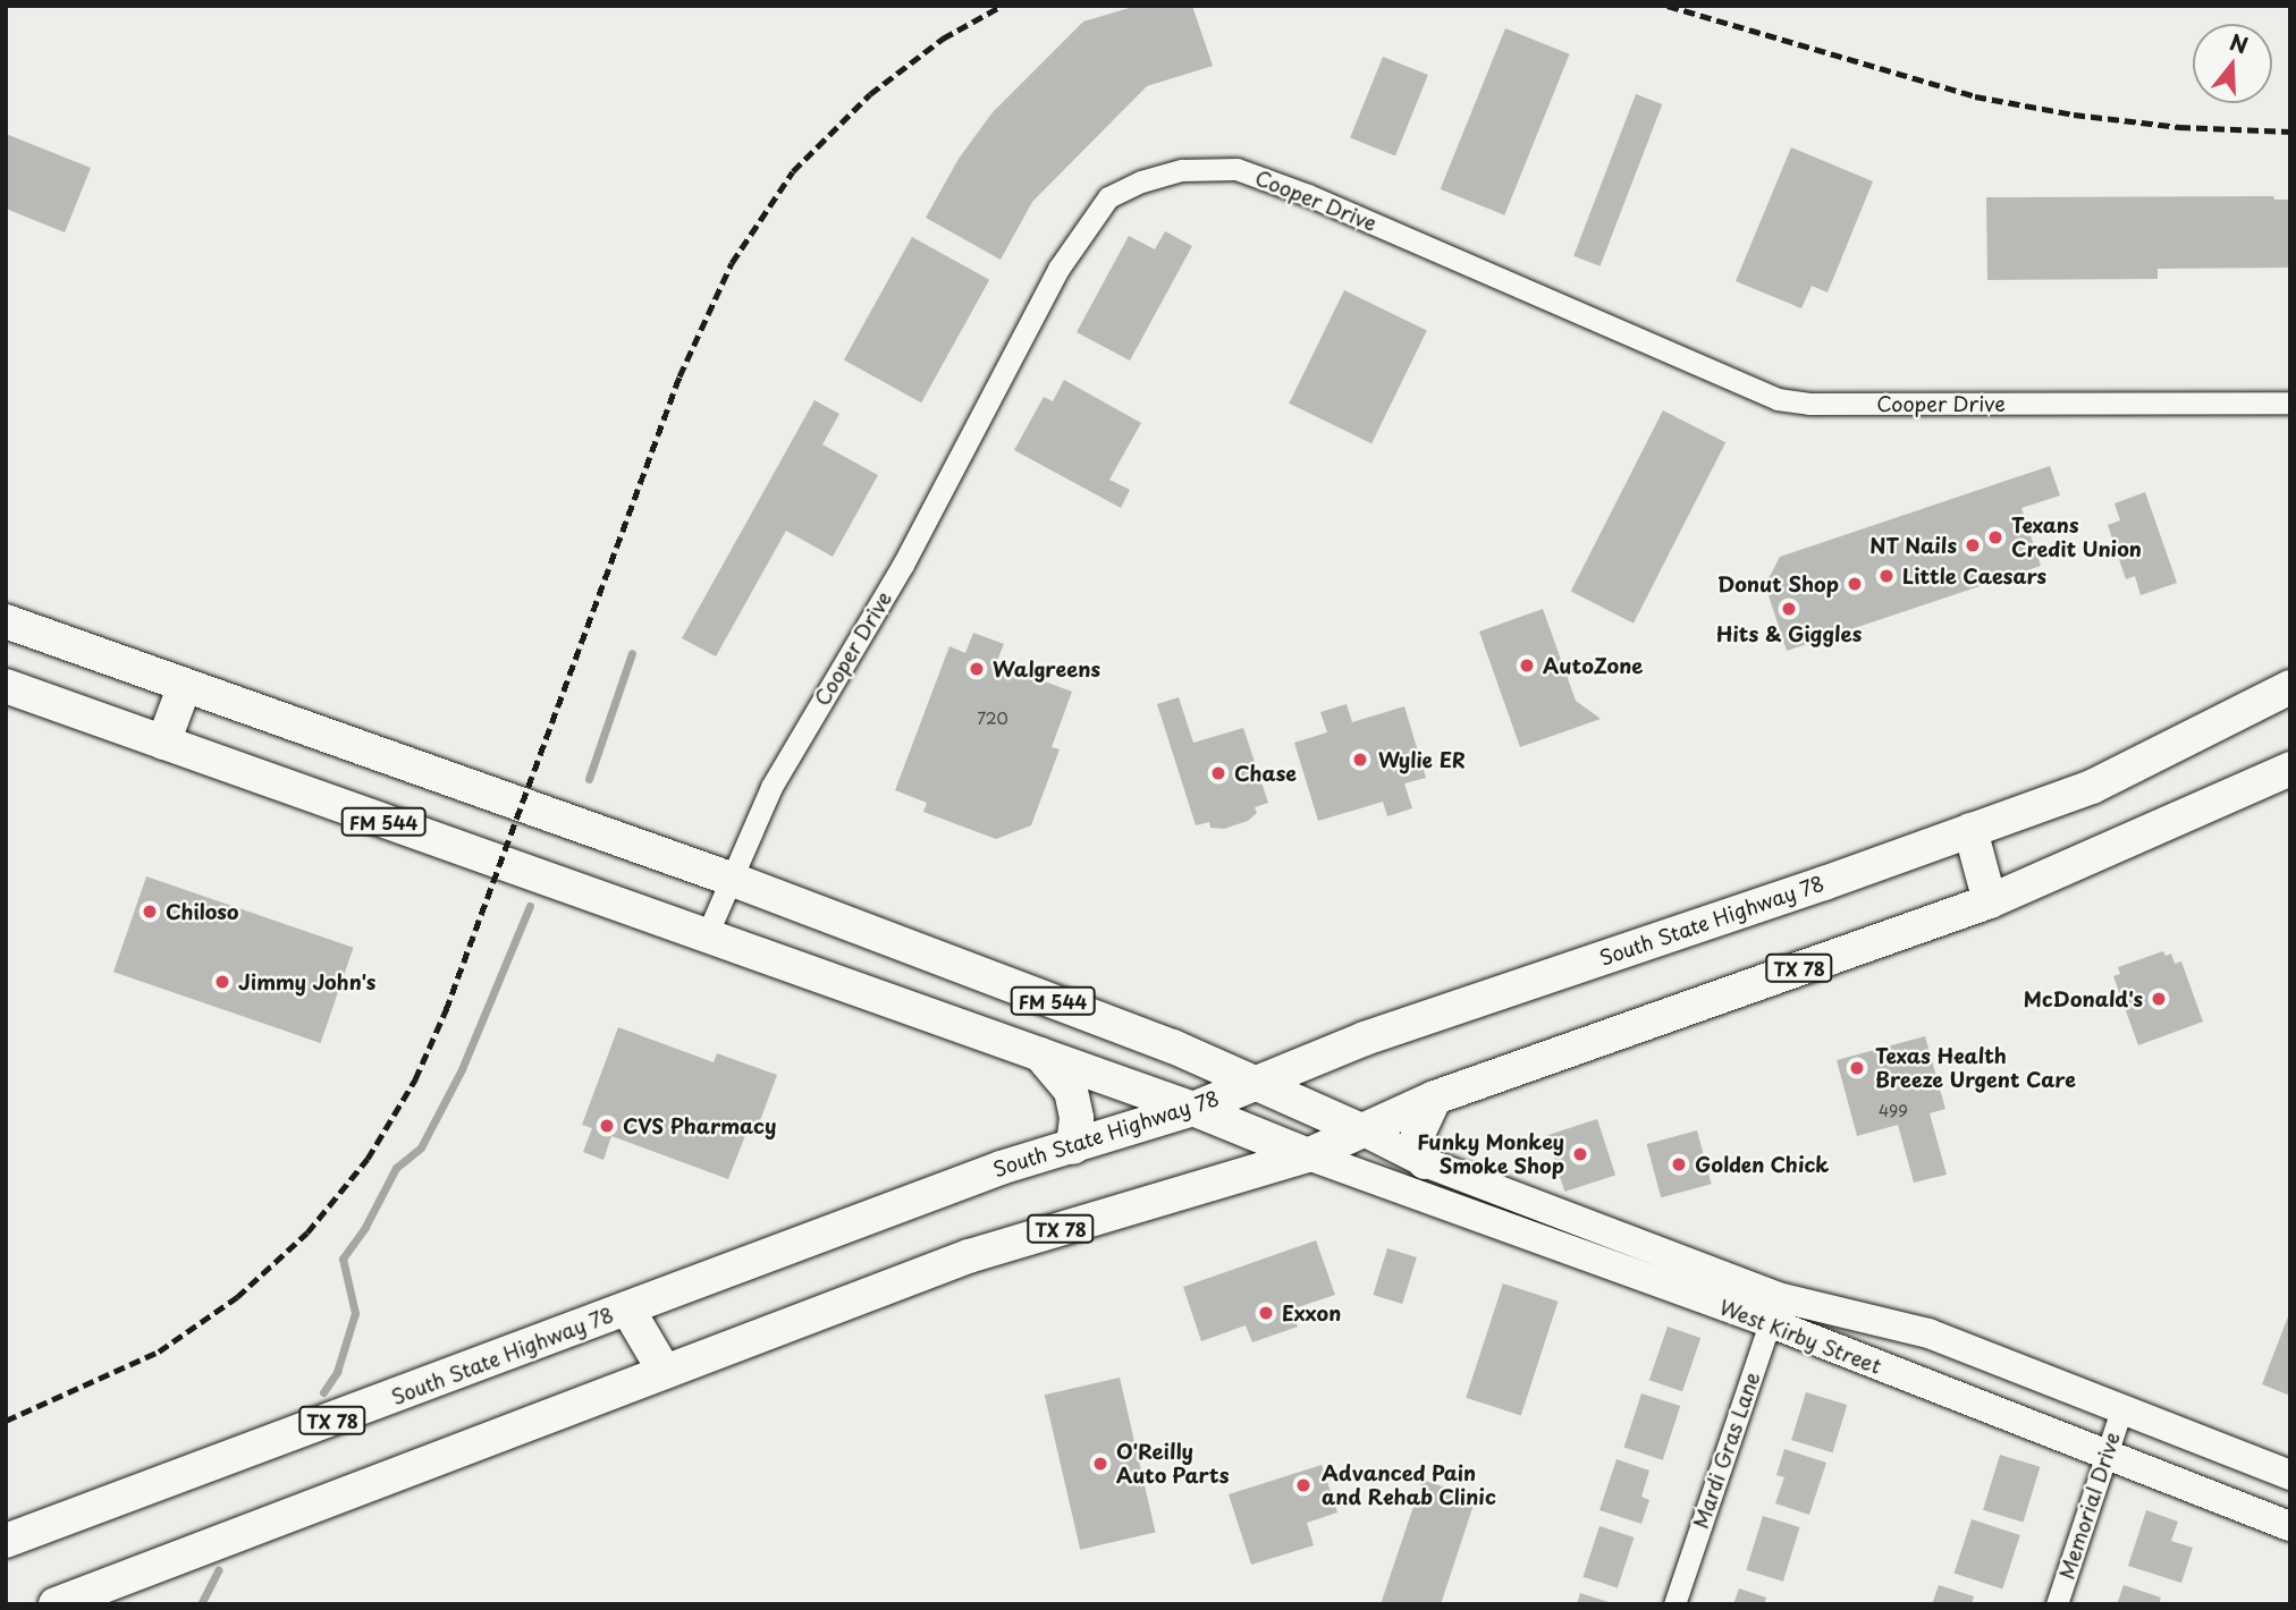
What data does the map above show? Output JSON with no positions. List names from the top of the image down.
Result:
{
  "streets": {
    "main road": [
      "FM 544",
      "South State Highway 78",
      "TX 78",
      "West Kirby Street"
    ],
    "street": ["Cooper Drive", "Mardi Gras Lane", "Memorial Drive"]
  },
  "crossings": [
    ["Cooper Drive", "FM 544"],
    ["FM 544", "South State Highway 78"],
    ["FM 544", "TX 78"],
    ["FM 544", "West Kirby Street"],
    ["TX 78", "West Kirby Street"],
    ["West Kirby Street", "Mardi Gras Lane"],
    ["West Kirby Street", "Memorial Drive"]
  ],
  "places": [
    "Texans Credit Union",
    "NT Nails",
    "Little Caesars",
    "Donut Shop",
    "Hits & Giggles",
    "AutoZone",
    "Walgreens",
    "Wylie ER",
    "Chase",
    "Chiloso",
    "Jimmy John's",
    "McDonald's",
    "Texas Health Breeze Urgent Care",
    "CVS Pharmacy",
    "Funky Monkey Smoke Shop",
    "Golden Chick",
    "Exxon",
    "O'Reilly Auto Parts",
    "Advanced Pain and Rehab Clinic"
  ],
  "house_numbers": ["720", "499"],
  "north": "top"
}
